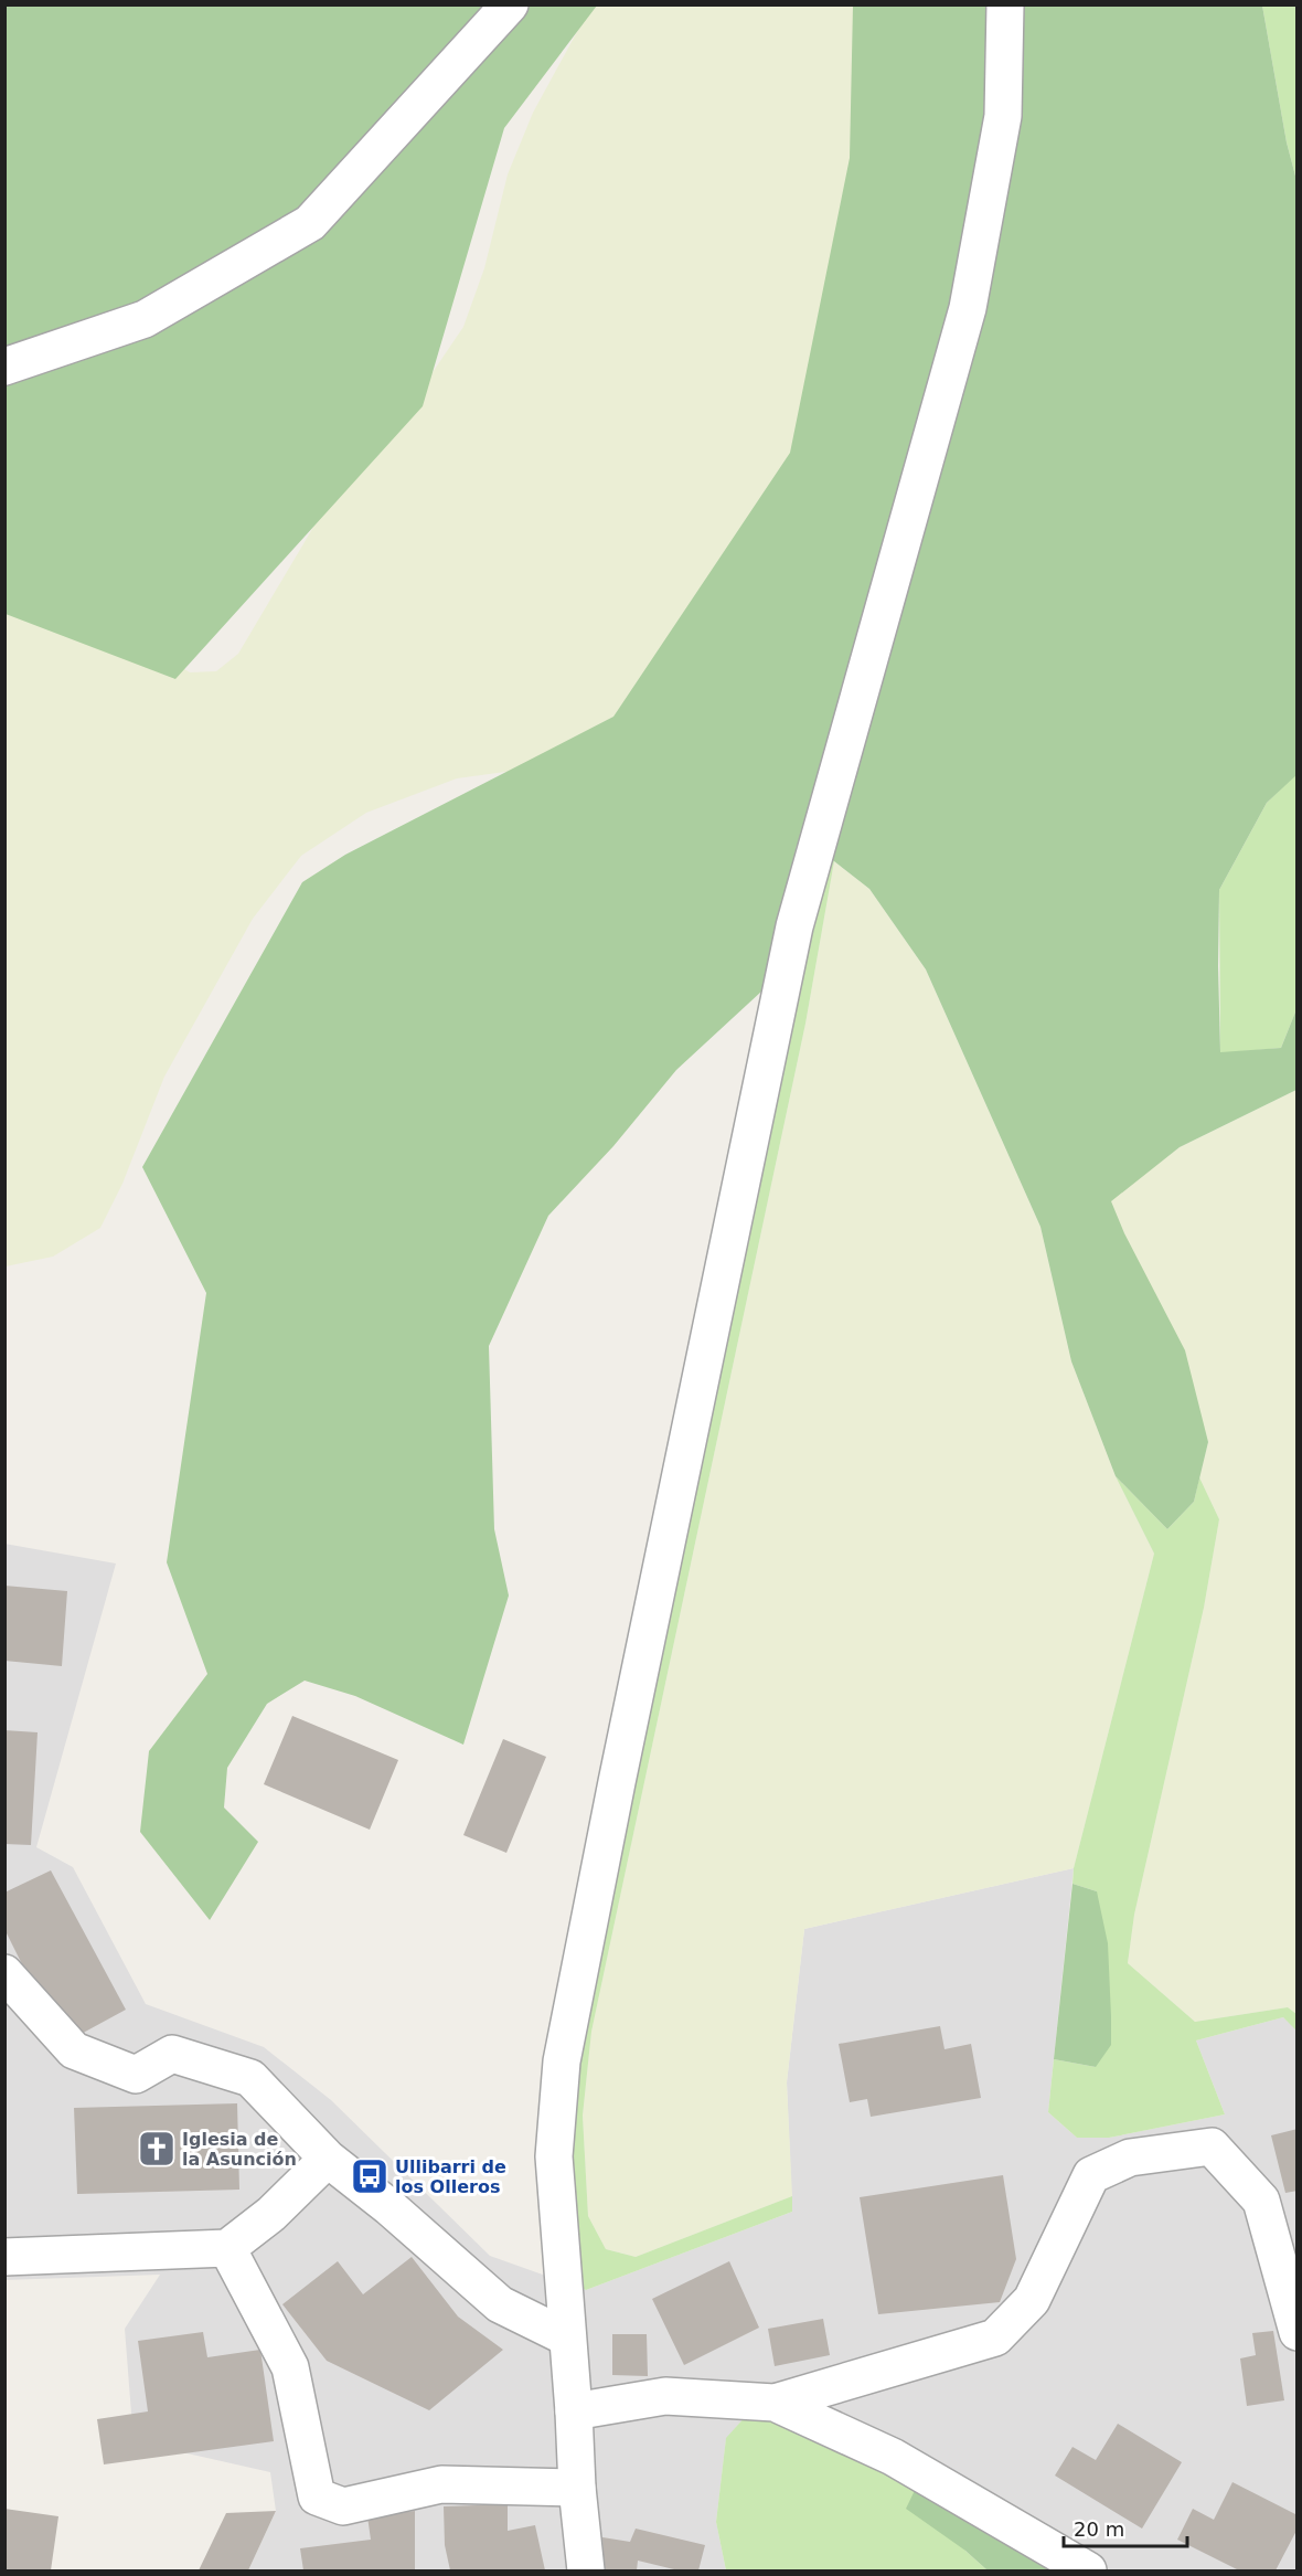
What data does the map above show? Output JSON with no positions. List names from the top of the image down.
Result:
{
  "places": {
    "church": ["Iglesia de la Asunción"],
    "bus stop": ["Ullibarri de los Olleros"]
  },
  "scale_bar": "20 m"
}
